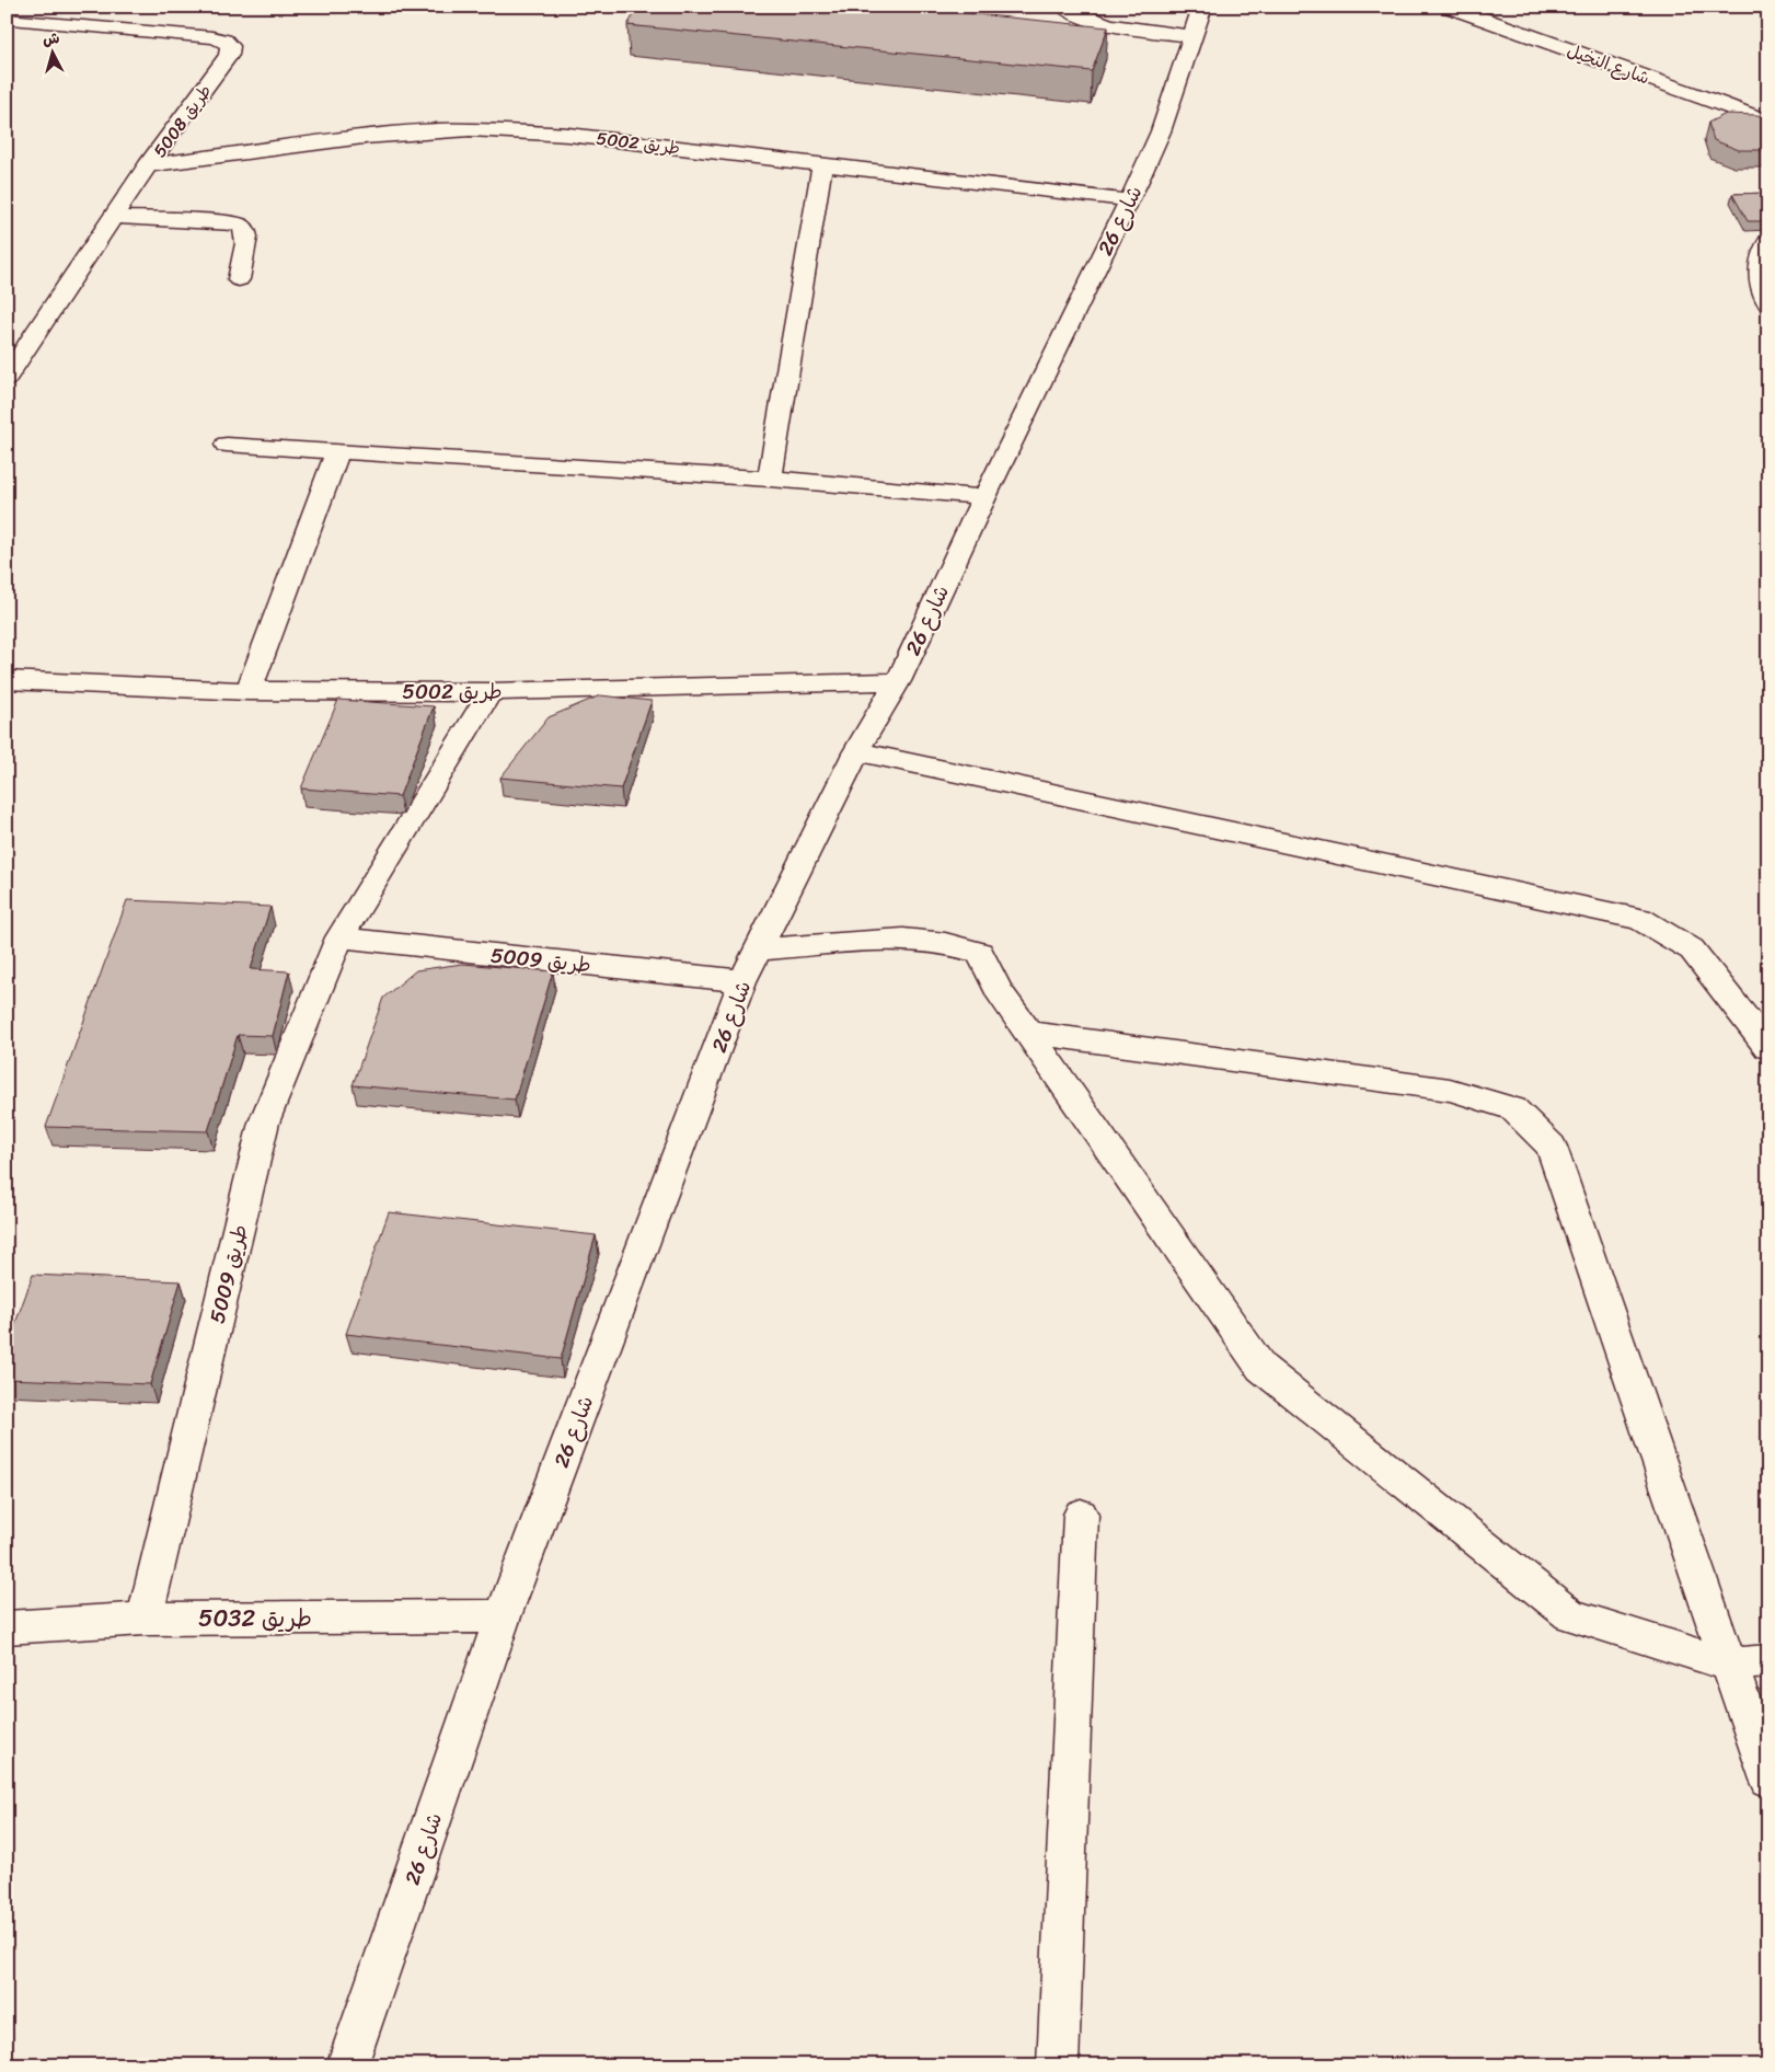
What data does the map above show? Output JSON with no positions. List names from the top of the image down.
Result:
{
  "streets": {
    "street": [
      "شارع النخيل",
      "طريق 5008",
      "طريق 5002",
      "شارع 26",
      "طريق 5009",
      "طريق 5032"
    ]
  },
  "crossings": [
    ["طريق 5008", "طريق 5002"],
    ["طريق 5002", "شارع 26"],
    ["طريق 5002", "طريق 5009"],
    ["شارع 26", "طريق 5009"],
    ["شارع 26", "طريق 5032"],
    ["طريق 5009", "طريق 5032"]
  ],
  "north": "top"
}
